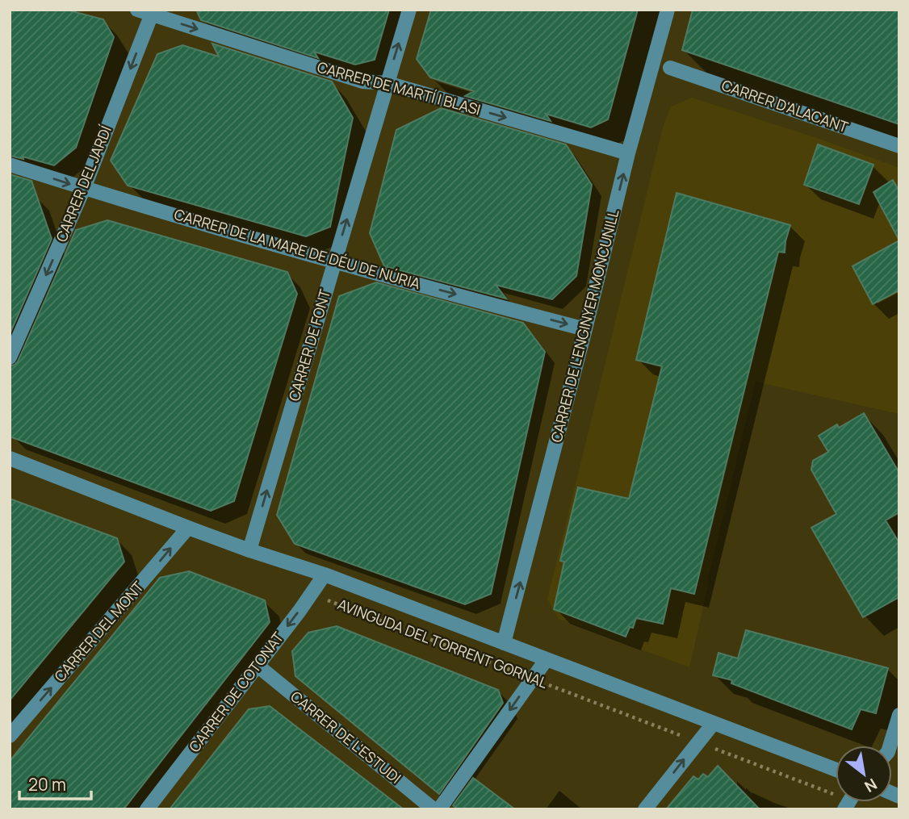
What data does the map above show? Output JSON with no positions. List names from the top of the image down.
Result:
{
  "streets": {
    "street": [
      "CARRER DE MARTÍ I BLASI",
      "CARRER D'ALACANT",
      "CARRER DEL JARDÍ",
      "CARRER DE LA MARE DE DÉU DE NÚRIA",
      "CARRER DE L'ENGINYER MONCUNILL",
      "CARRER DE FONT",
      "CARRER DEL MONT",
      "AVINGUDA DEL TORRENT GORNAL",
      "CARRER DE COTONAT",
      "CARRER DE L'ESTUDI"
    ]
  },
  "crossings": [
    ["CARRER DE MARTÍ I BLASI", "CARRER DEL JARDÍ"],
    ["CARRER DE MARTÍ I BLASI", "CARRER DE L'ENGINYER MONCUNILL"],
    ["CARRER DE MARTÍ I BLASI", "CARRER DE FONT"],
    ["CARRER DEL JARDÍ", "CARRER DE LA MARE DE DÉU DE NÚRIA"],
    ["CARRER DE LA MARE DE DÉU DE NÚRIA", "CARRER DE L'ENGINYER MONCUNILL"],
    ["CARRER DE LA MARE DE DÉU DE NÚRIA", "CARRER DE FONT"],
    ["CARRER DE L'ENGINYER MONCUNILL", "AVINGUDA DEL TORRENT GORNAL"],
    ["CARRER DE FONT", "AVINGUDA DEL TORRENT GORNAL"],
    ["CARRER DEL MONT", "AVINGUDA DEL TORRENT GORNAL"],
    ["AVINGUDA DEL TORRENT GORNAL", "CARRER DE COTONAT"],
    ["CARRER DE COTONAT", "CARRER DE L'ESTUDI"]
  ],
  "one_way": [
    "CARRER DE MARTÍ I BLASI",
    "CARRER DEL JARDÍ",
    "CARRER DE LA MARE DE DÉU DE NÚRIA",
    "CARRER DE L'ENGINYER MONCUNILL",
    "CARRER DE FONT",
    "CARRER DEL MONT"
  ],
  "scale_bar": "20 m",
  "north": "bottom right"
}
